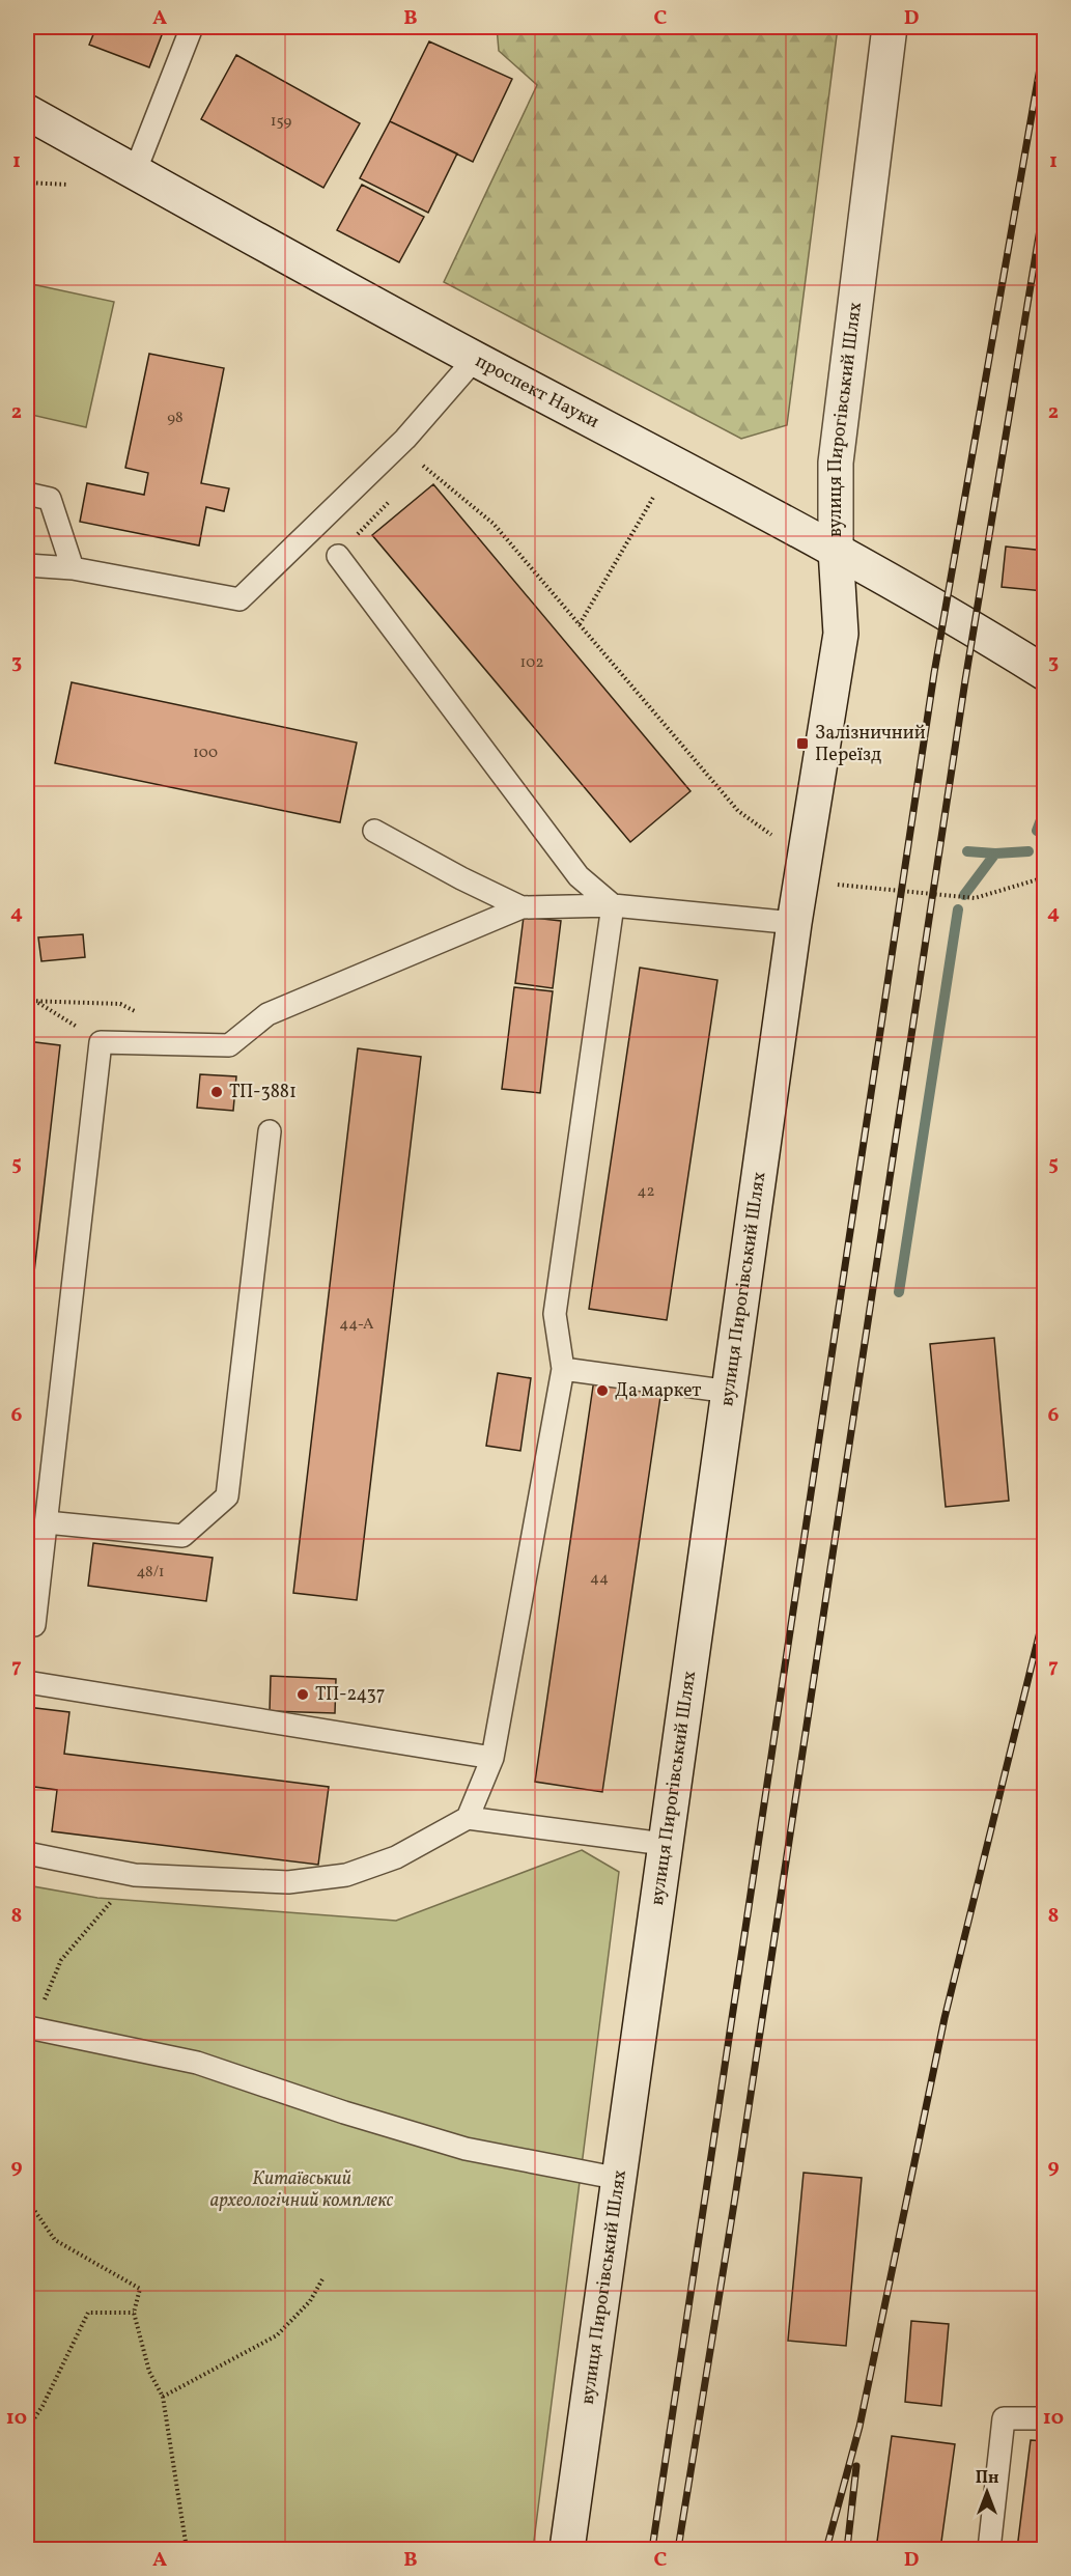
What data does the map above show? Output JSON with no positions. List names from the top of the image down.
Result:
{
  "streets": {
    "street": ["проспект Науки", "вулиця Пирогівський Шлях"]
  },
  "crossings": [
    ["проспект Науки", "вулиця Пирогівський Шлях"]
  ],
  "parks": ["Китаївський археологічний комплекс"],
  "places": {
    "transit": ["Залізничний Переїзд"],
    "other": ["ТП-3881", "Да маркет", "ТП-2437"]
  },
  "house_numbers": [
    "159",
    "98",
    "102",
    "100",
    "42",
    "44-А",
    "48/1",
    "44"
  ],
  "north": "top",
  "grid": {
    "columns": [
      "A",
      "B",
      "C",
      "D"
    ],
    "rows": [
      "1",
      "2",
      "3",
      "4",
      "5",
      "6",
      "7",
      "8",
      "9",
      "10"
    ]
  }
}
